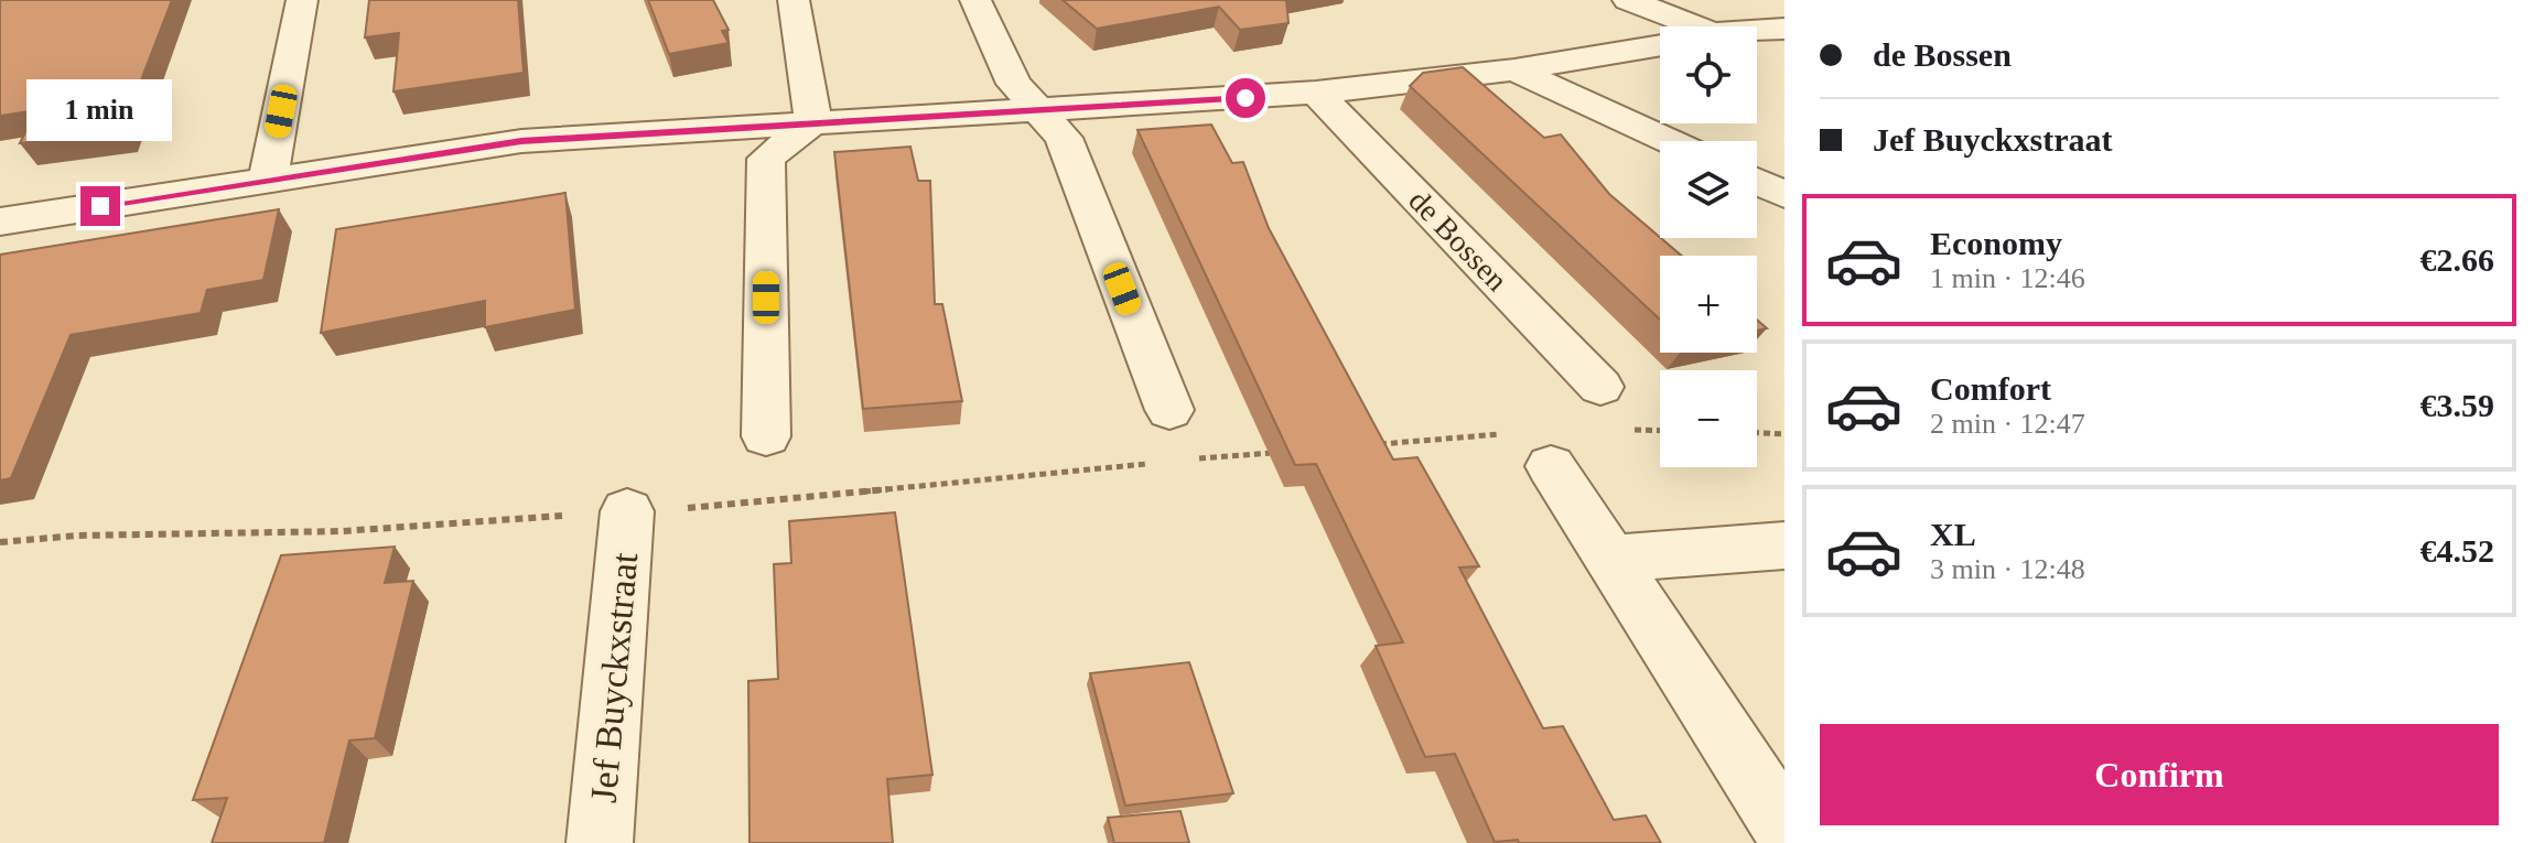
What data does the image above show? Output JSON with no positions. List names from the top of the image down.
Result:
{
  "streets": {
    "street": ["de Bossen", "Jef Buyckxstraat"]
  },
  "page": {
    "banner": ["de Bossen", "Jef Buyckxstraat"],
    "map_buttons": ["+", "−"],
    "bubble": "1 min",
    "list": [
      {
        "name": "Economy",
        "note": "1 min · 12:46",
        "value": "€2.66"
      },
      {
        "name": "Comfort",
        "note": "2 min · 12:47",
        "value": "€3.59"
      },
      {
        "name": "XL",
        "note": "3 min · 12:48",
        "value": "€4.52"
      }
    ],
    "buttons": "Confirm"
  }
}
